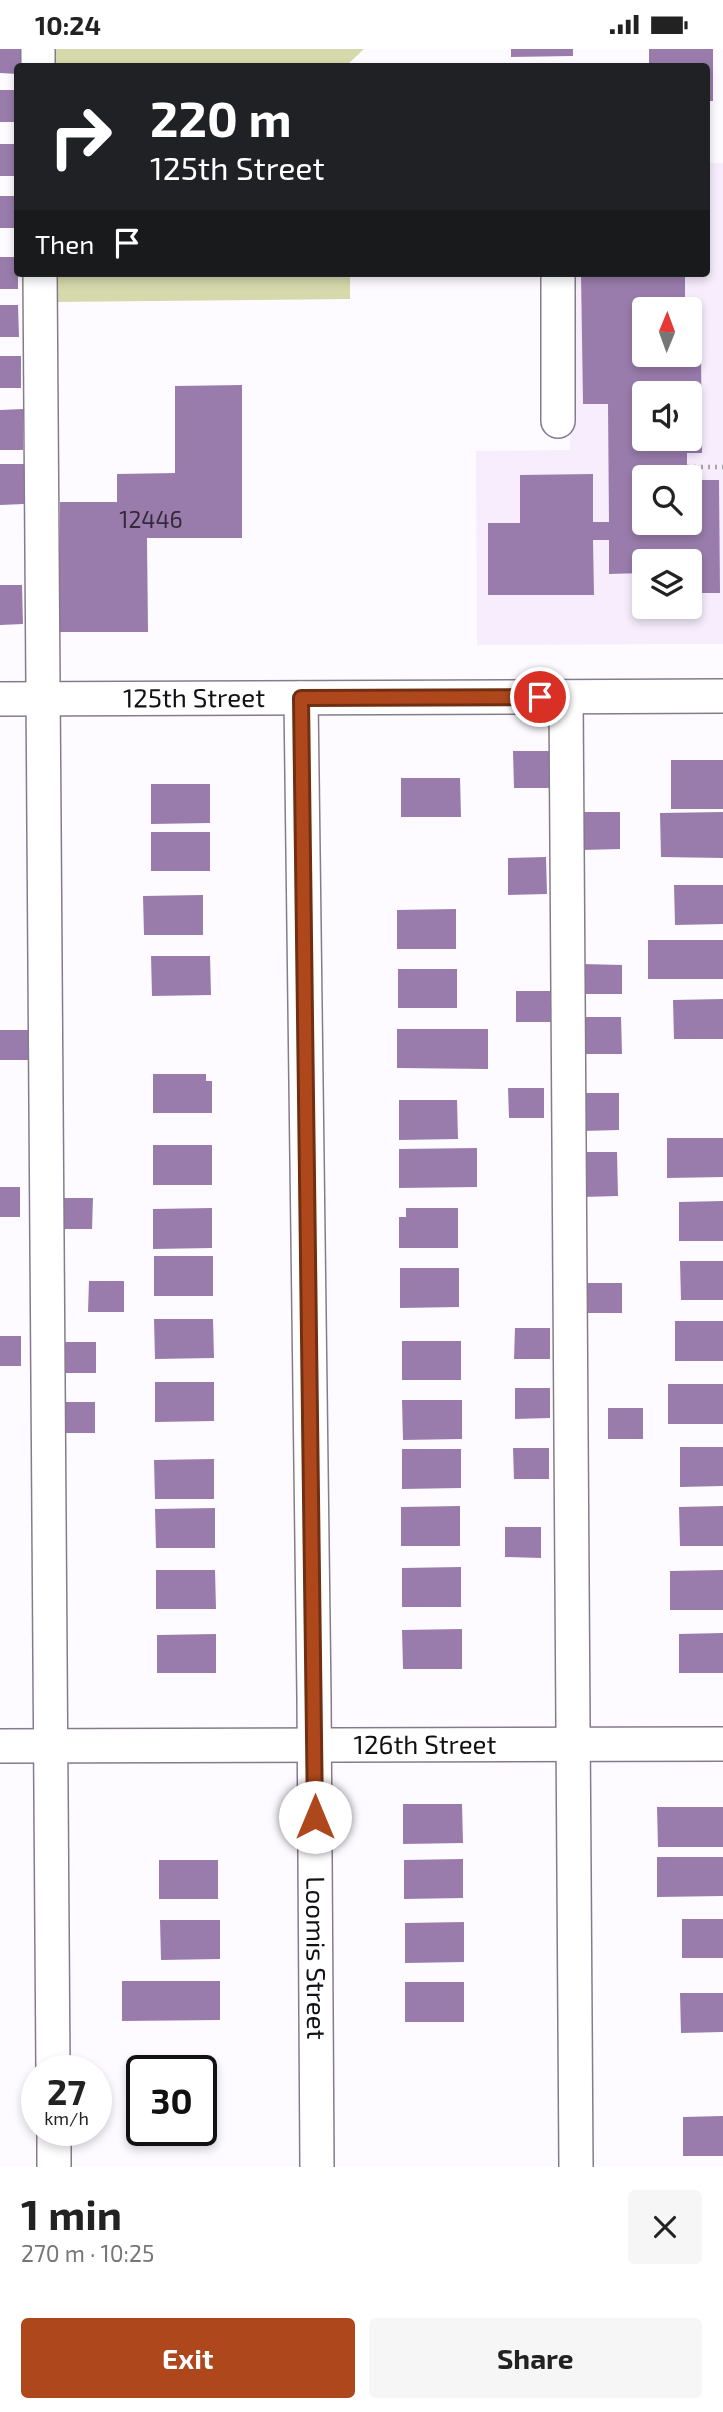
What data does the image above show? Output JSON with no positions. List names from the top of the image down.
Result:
{
  "streets": {
    "street": ["125th Street", "126th Street", "Loomis Street"]
  },
  "crossings": [
    ["125th Street", "Loomis Street"],
    ["126th Street", "Loomis Street"]
  ],
  "house_numbers": ["12446"],
  "north": "top",
  "page": {
    "status": "10:24",
    "turn": ["220 m", "125th Street"],
    "then": "Then",
    "speed": "27 km/h",
    "limit": "30",
    "heading": ["1 min", "270 m · 10:25"],
    "buttons": ["Exit", "Share"]
  }
}
